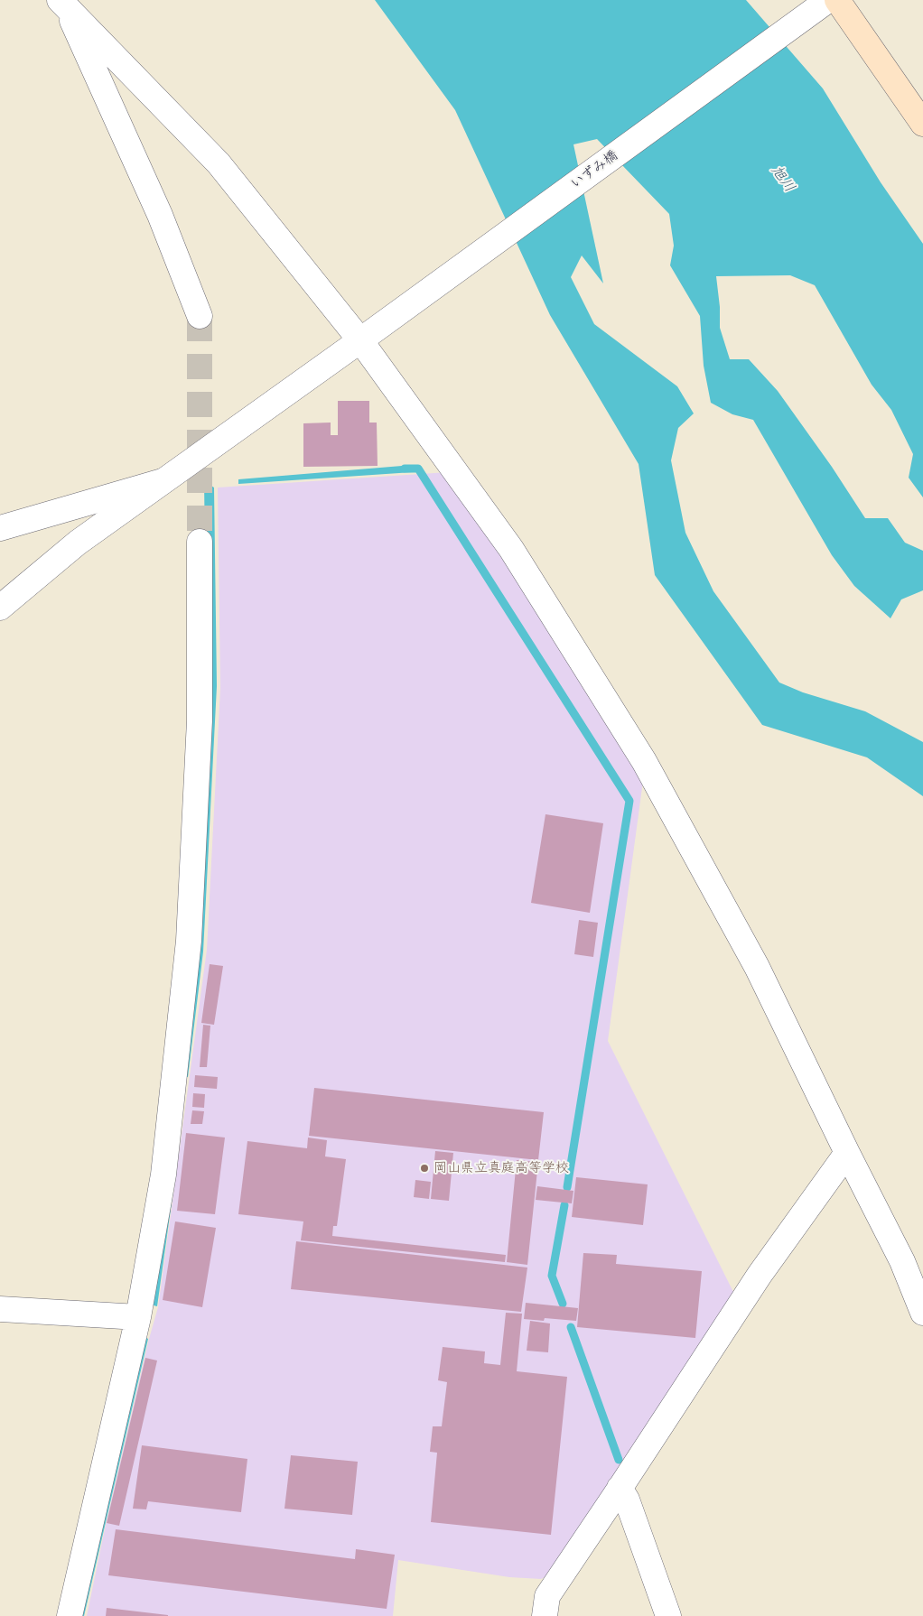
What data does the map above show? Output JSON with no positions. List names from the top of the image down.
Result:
{
  "streets": {
    "street": ["いずみ橋"]
  },
  "water": ["旭川"],
  "places": ["岡山県立真庭高等学校"]
}
